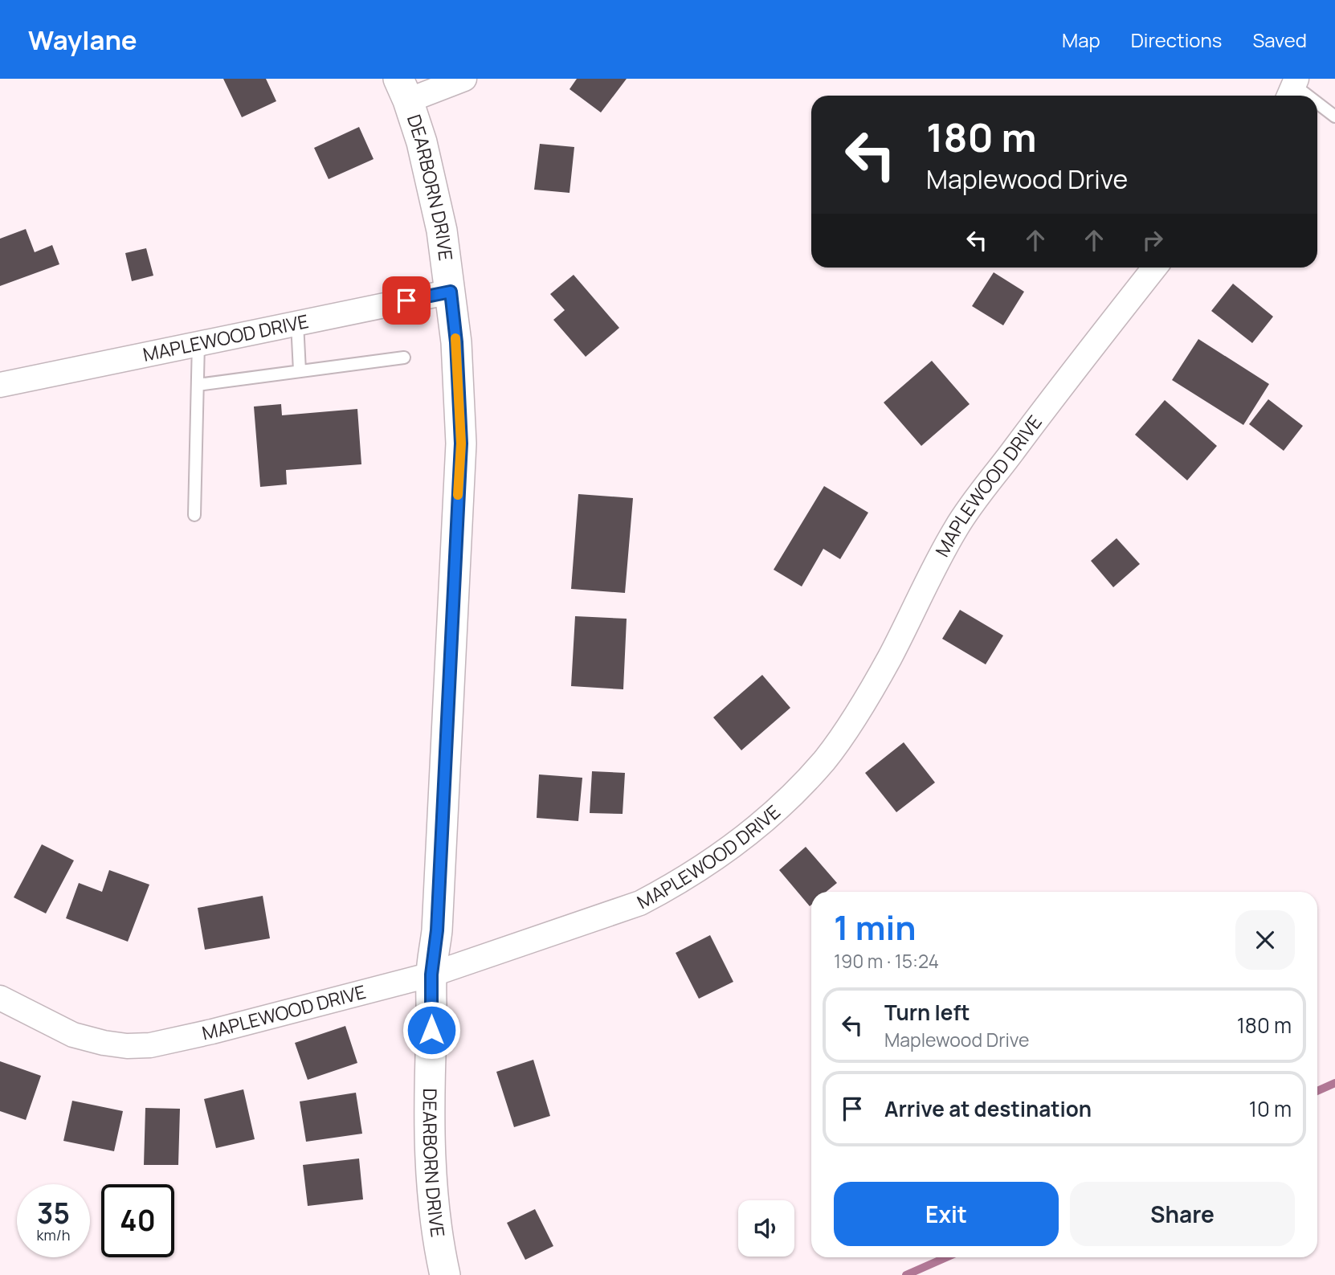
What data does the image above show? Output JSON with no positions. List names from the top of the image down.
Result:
{
  "streets": {
    "street": ["DEARBORN DRIVE", "MAPLEWOOD DRIVE"]
  },
  "crossings": [
    ["DEARBORN DRIVE", "MAPLEWOOD DRIVE"]
  ],
  "page": {
    "header": "Waylane",
    "nav": ["Map", "Directions", "Saved"],
    "turn": ["180 m", "Maplewood Drive"],
    "heading": ["1 min", "190 m · 15:24"],
    "list": [
      {
        "name": "Turn left",
        "note": "Maplewood Drive",
        "value": "180 m"
      },
      {
        "name": "Arrive at destination",
        "value": "10 m"
      }
    ],
    "buttons": ["Exit", "Share"],
    "speed": "35 km/h",
    "limit": "40"
  }
}
